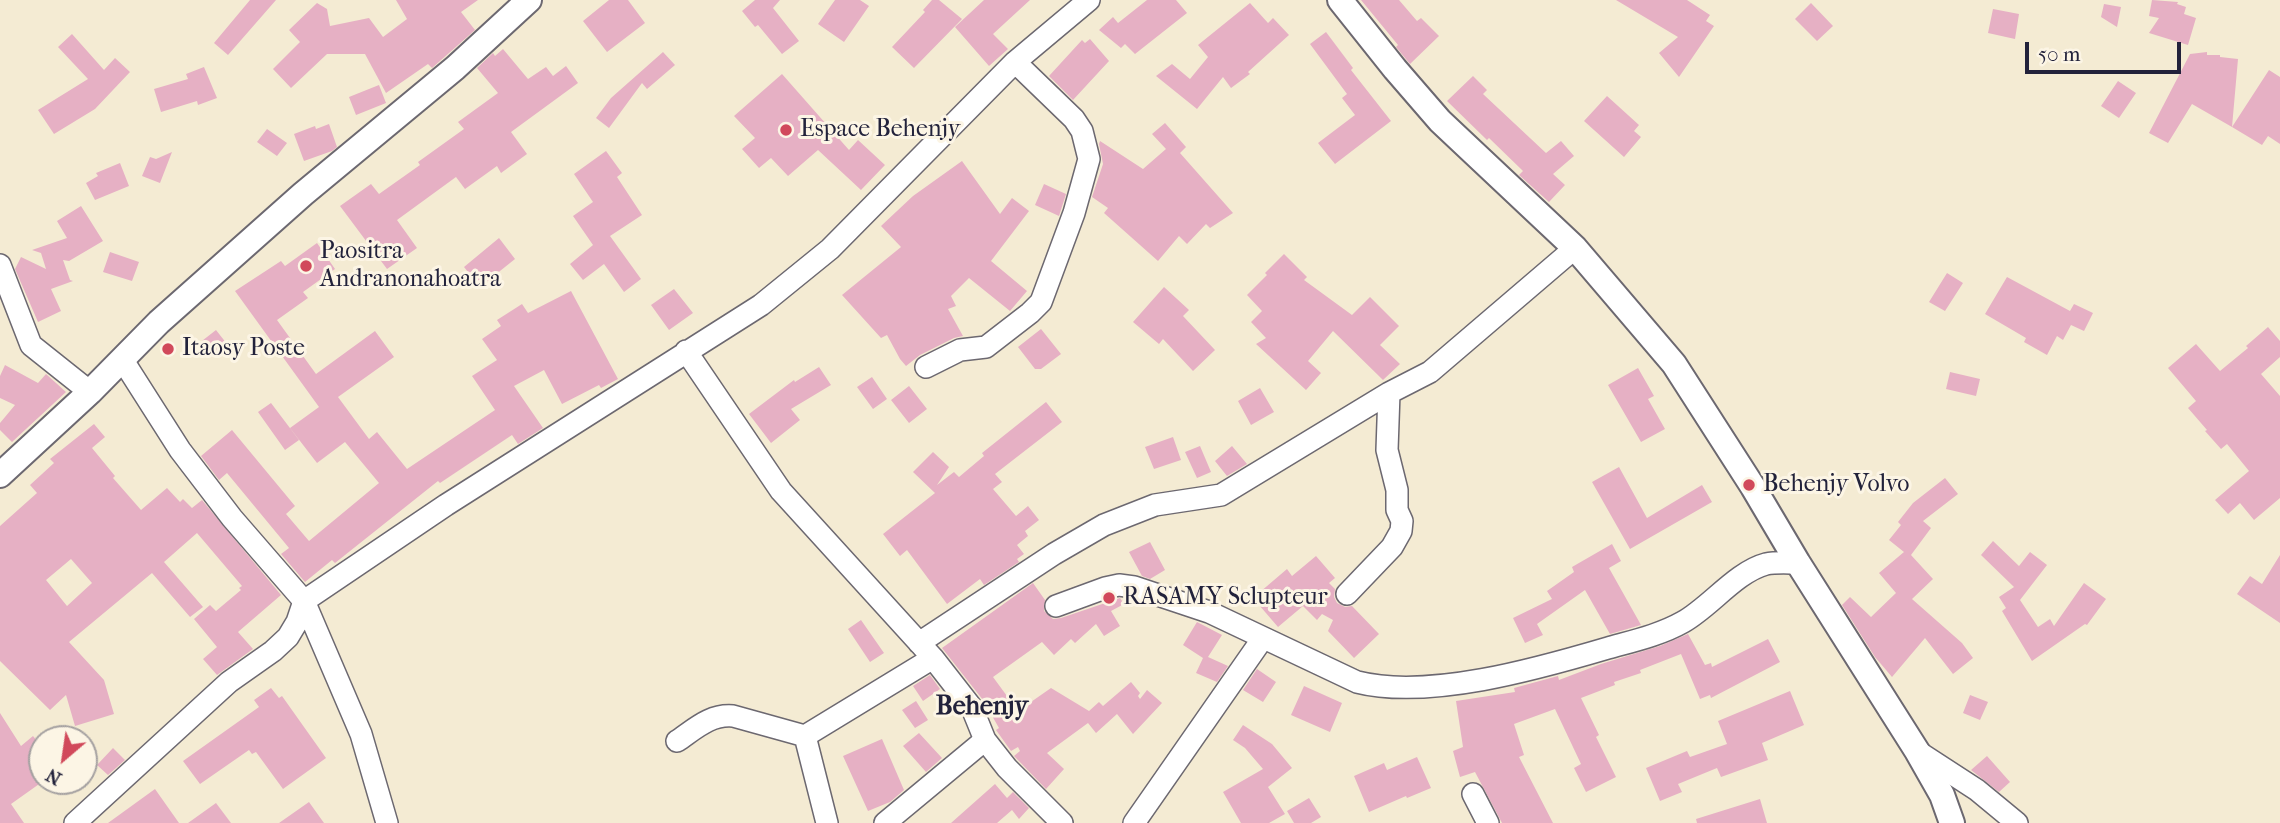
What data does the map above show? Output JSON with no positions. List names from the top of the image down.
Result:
{
  "districts": ["Behenjy"],
  "places": [
    "Espace Behenjy",
    "Paositra Andranonahoatra",
    "Itaosy Poste",
    "Behenjy Volvo",
    "RASAMY Sclupteur"
  ],
  "scale_bar": "50 m",
  "north": "bottom left"
}
